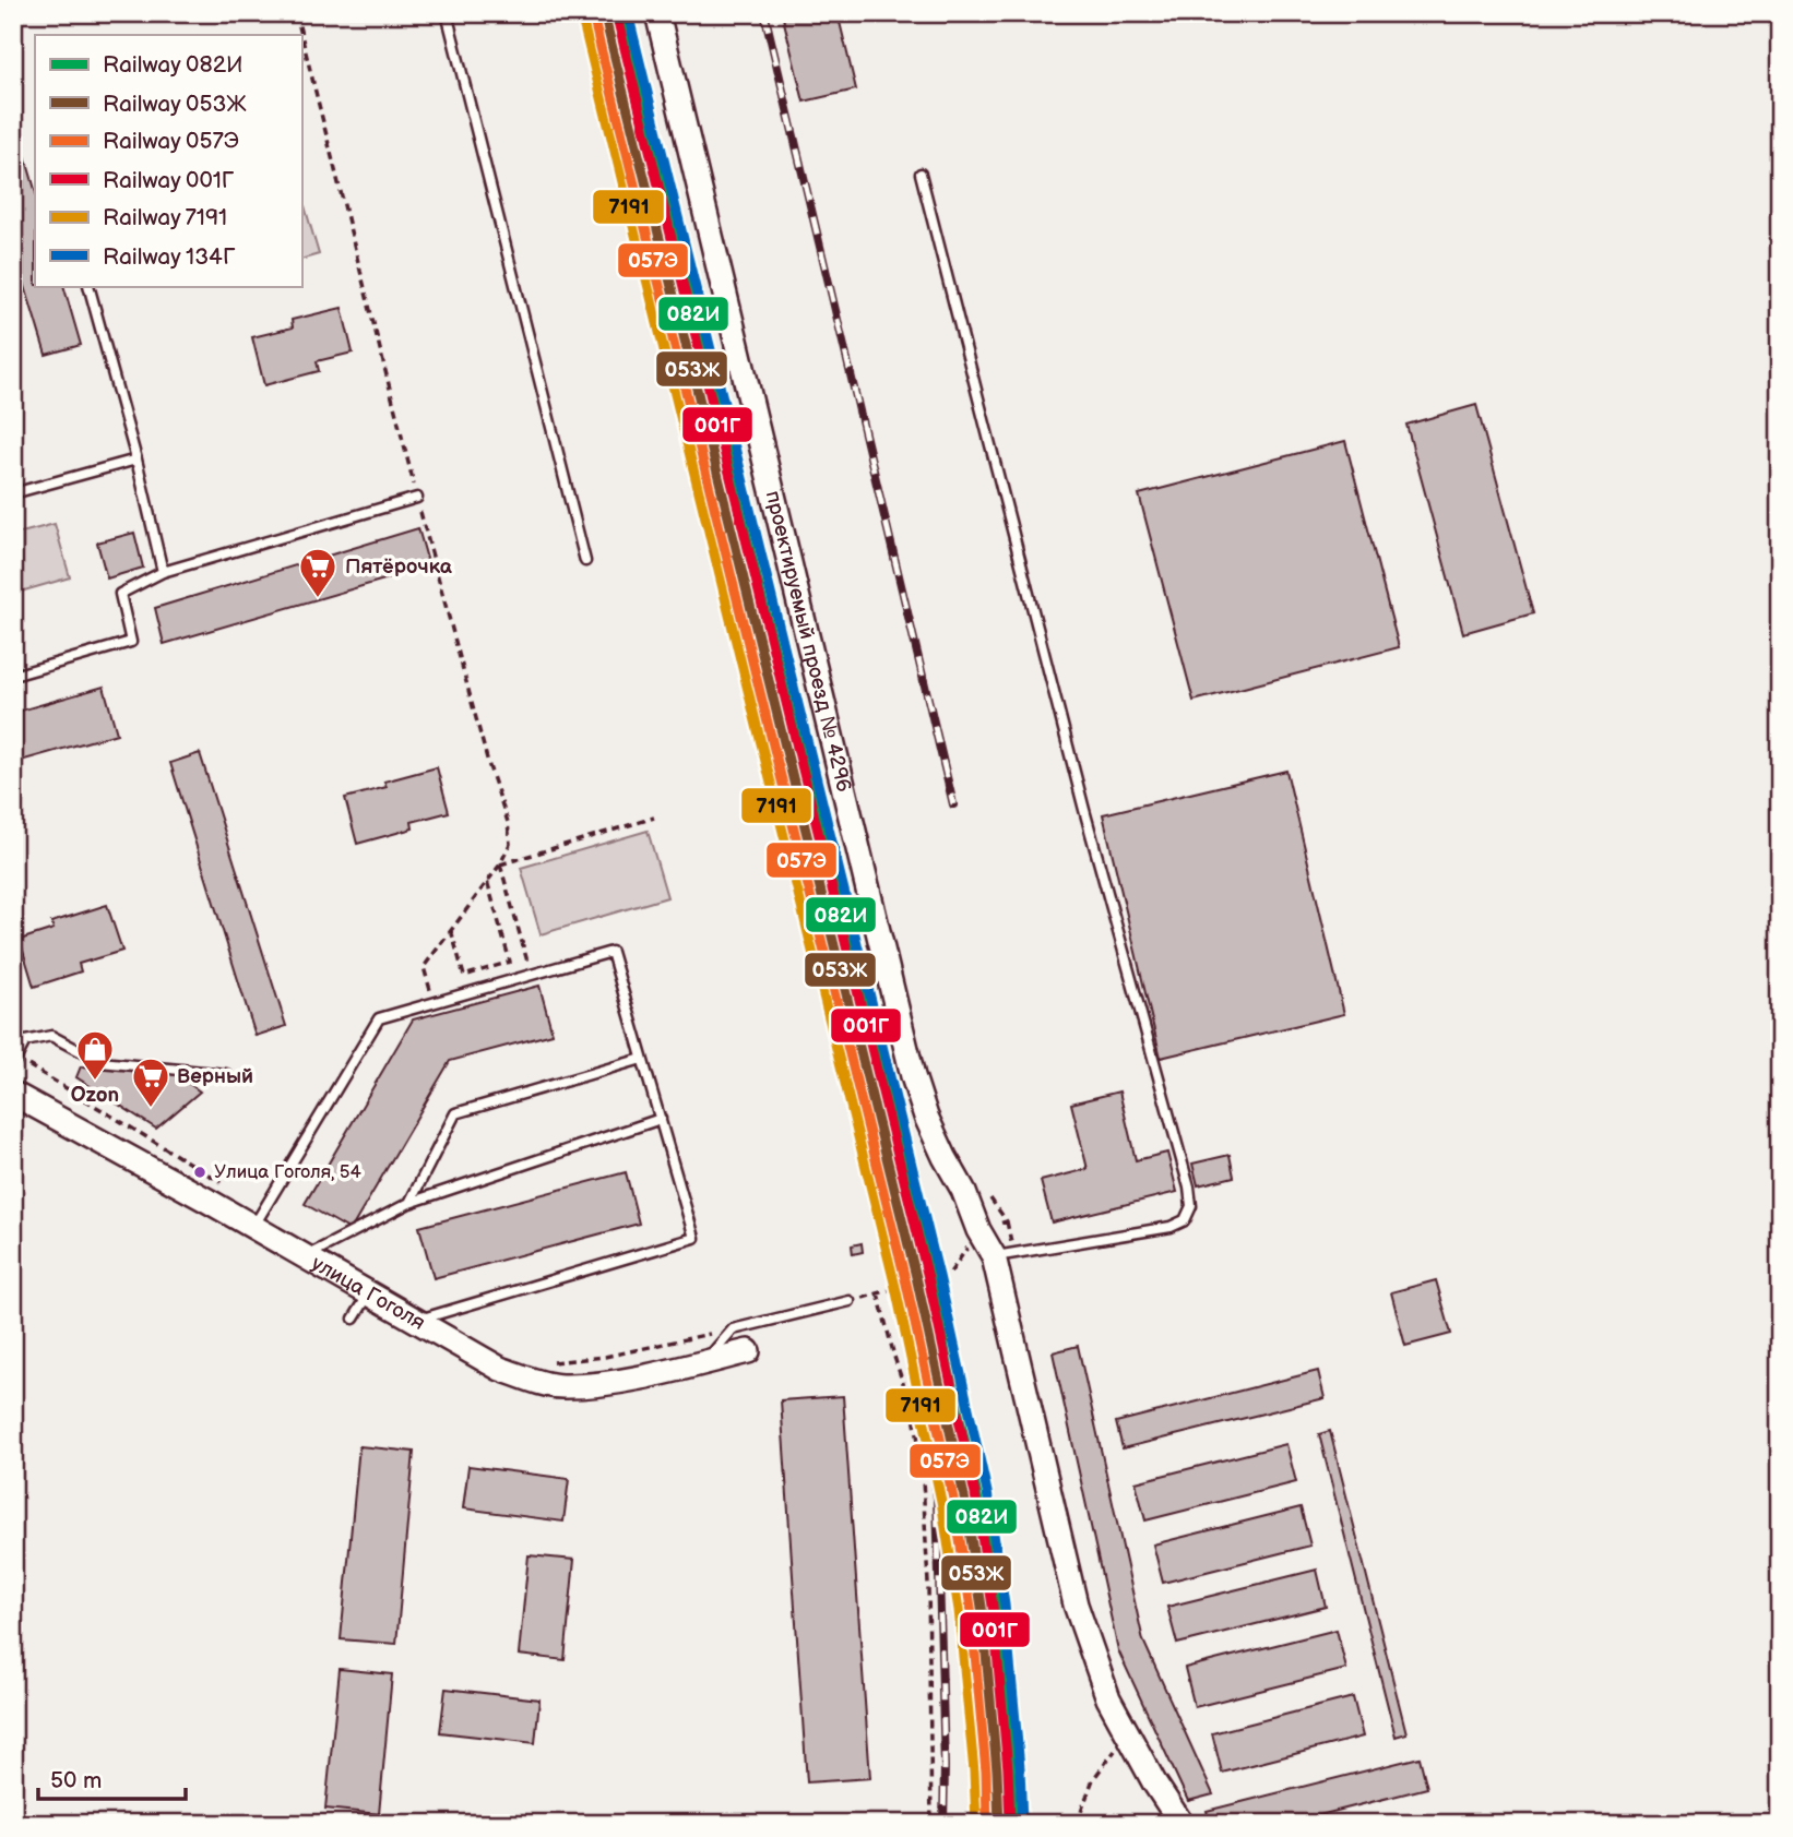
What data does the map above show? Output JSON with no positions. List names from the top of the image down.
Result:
{
  "streets": {
    "street": ["проектируемый проезд № 4296", "улица Гоголя"]
  },
  "places": {
    "supermarket": ["Пятёрочка", "Верный"],
    "shop": ["Ozon"],
    "other": ["Улица Гоголя, 54"]
  },
  "lines": [
    "rail line 082И",
    "rail line 053Ж",
    "rail line 001Г",
    "rail line 134Г",
    "rail line 057Э",
    "rail line 7191"
  ],
  "legend": [
    "Railway 082И",
    "Railway 053Ж",
    "Railway 057Э",
    "Railway 001Г",
    "Railway 7191",
    "Railway 134Г"
  ],
  "scale_bar": "50 m"
}
